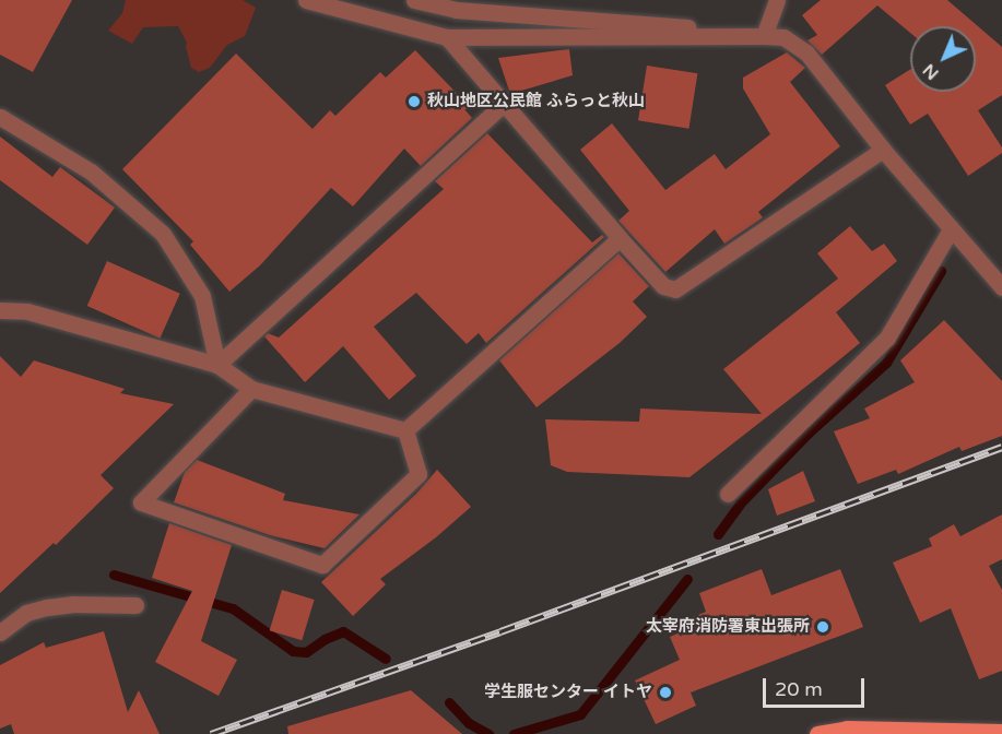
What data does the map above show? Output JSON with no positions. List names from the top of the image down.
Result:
{
  "places": ["秋山地区公民館 ふらっと秋山", "太宰府消防署東出張所", "学生服センター イトヤ"],
  "scale_bar": "20 m",
  "north": "bottom left"
}
